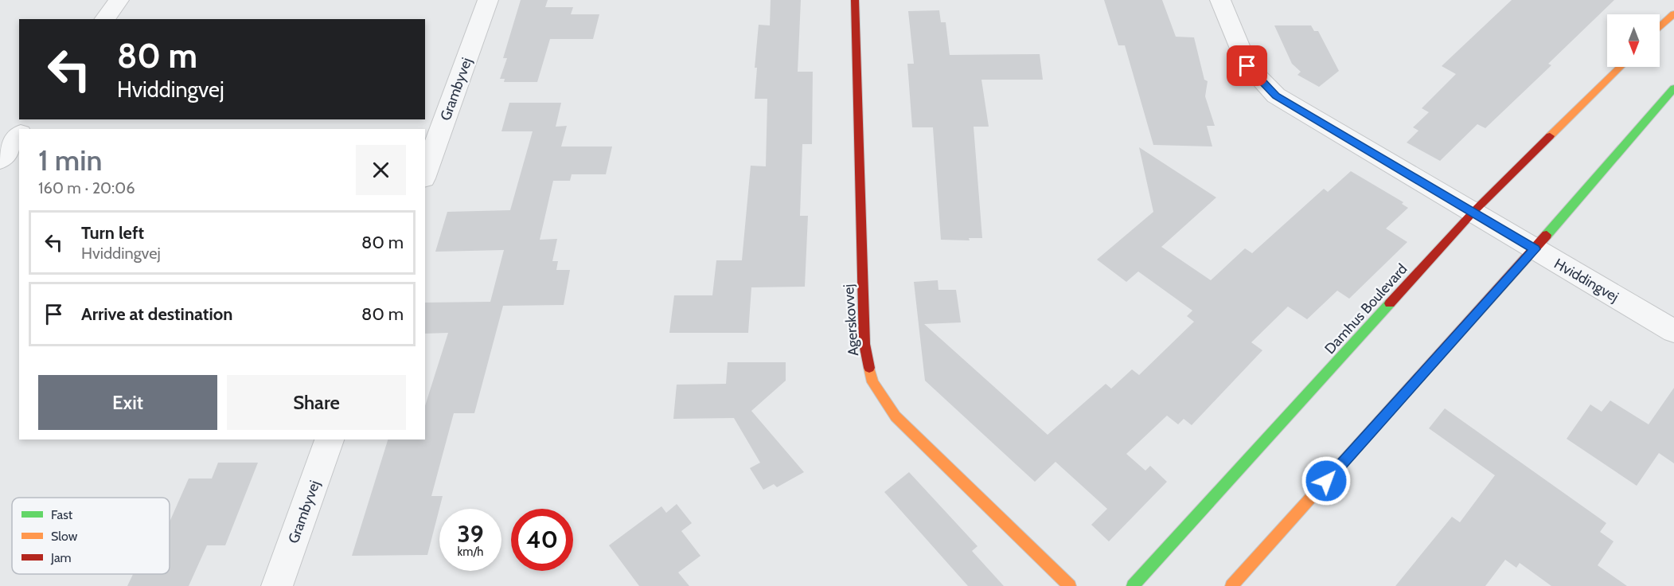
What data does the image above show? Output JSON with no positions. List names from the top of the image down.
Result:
{
  "streets": {
    "street": [
      "Grambyvej",
      "Hviddingvej",
      "Damhus Boulevard",
      "Agerskovvej"
    ]
  },
  "crossings": [
    ["Hviddingvej", "Damhus Boulevard"]
  ],
  "legend": ["Fast", "Slow", "Jam"],
  "north": "bottom",
  "page": {
    "turn": ["80 m", "Hviddingvej"],
    "heading": ["1 min", "160 m · 20:06"],
    "list": [
      {
        "name": "Turn left",
        "note": "Hviddingvej",
        "value": "80 m"
      },
      {
        "name": "Arrive at destination",
        "value": "80 m"
      }
    ],
    "buttons": ["Exit", "Share"],
    "speed": "39 km/h",
    "limit": "40"
  }
}
